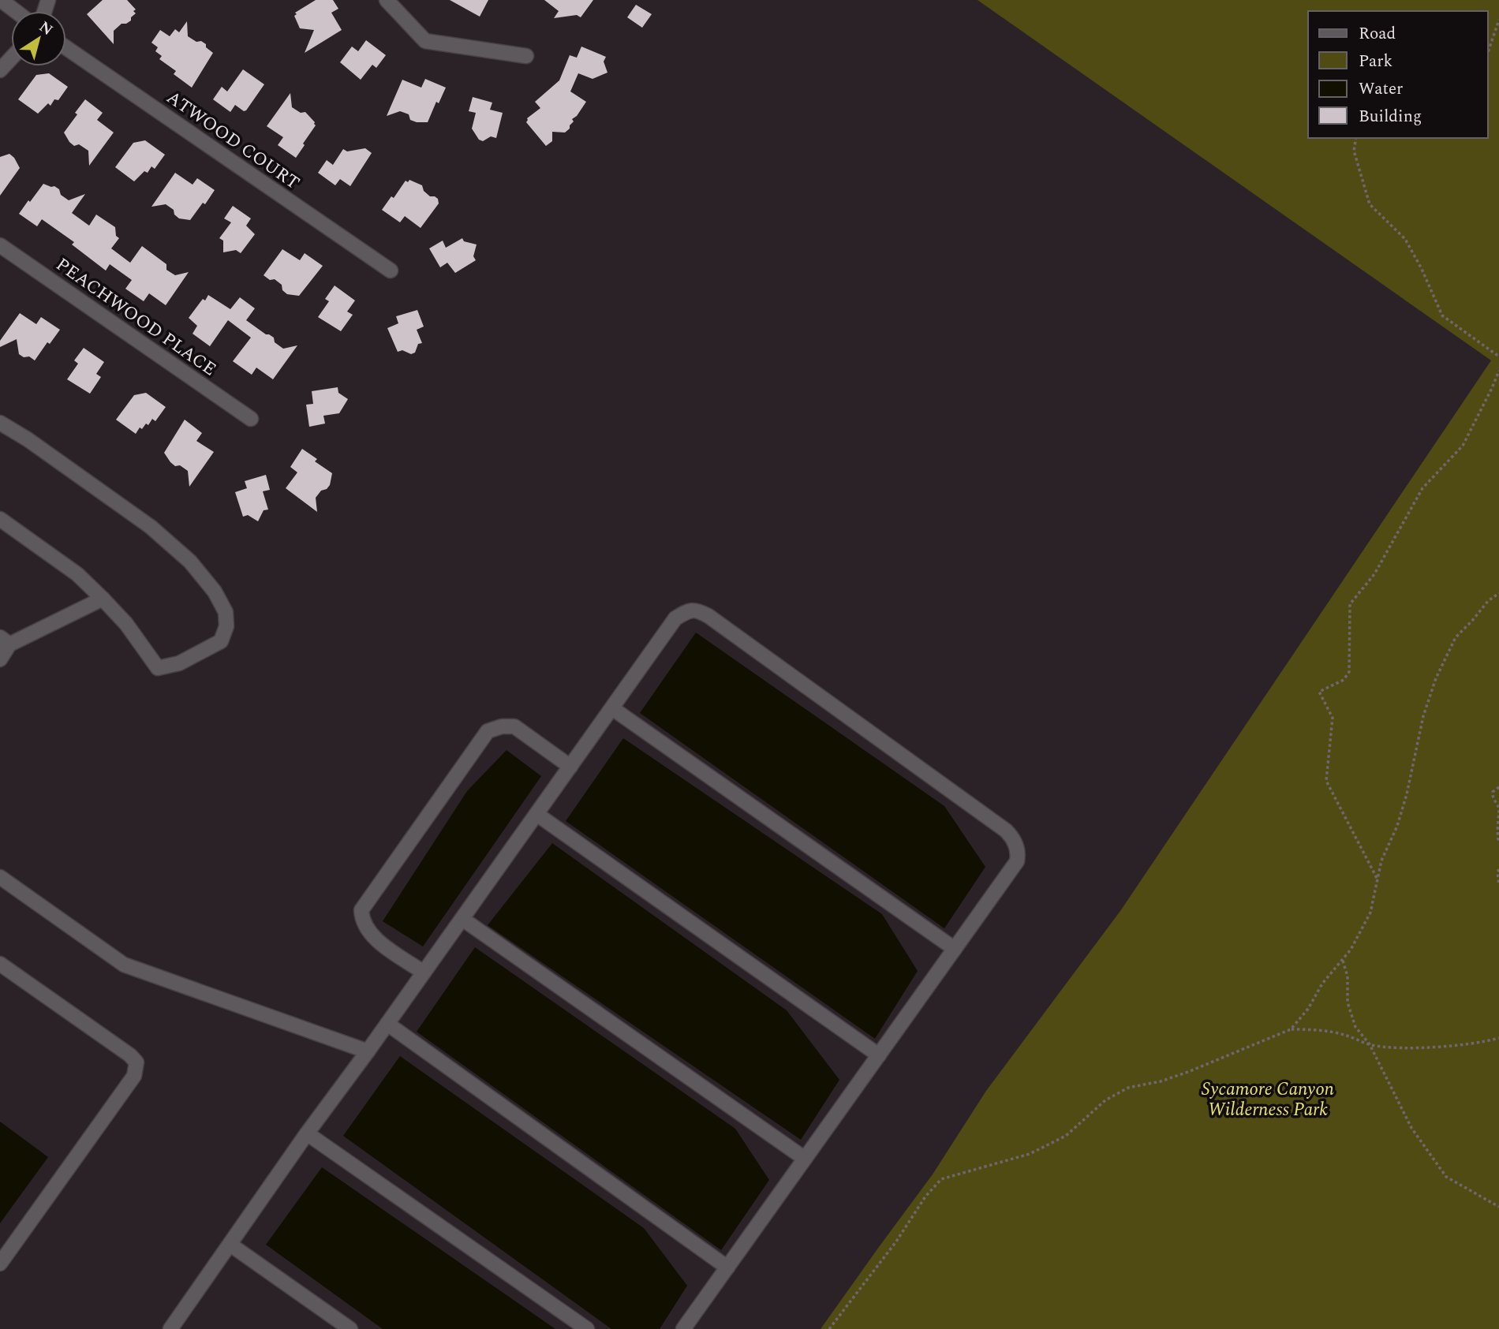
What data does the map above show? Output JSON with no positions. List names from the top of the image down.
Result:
{
  "streets": {
    "street": ["ATWOOD COURT", "PEACHWOOD PLACE"]
  },
  "parks": ["Sycamore Canyon Wilderness Park"],
  "legend": [
    "Road",
    "Park",
    "Water",
    "Building"
  ],
  "north": "top right"
}
